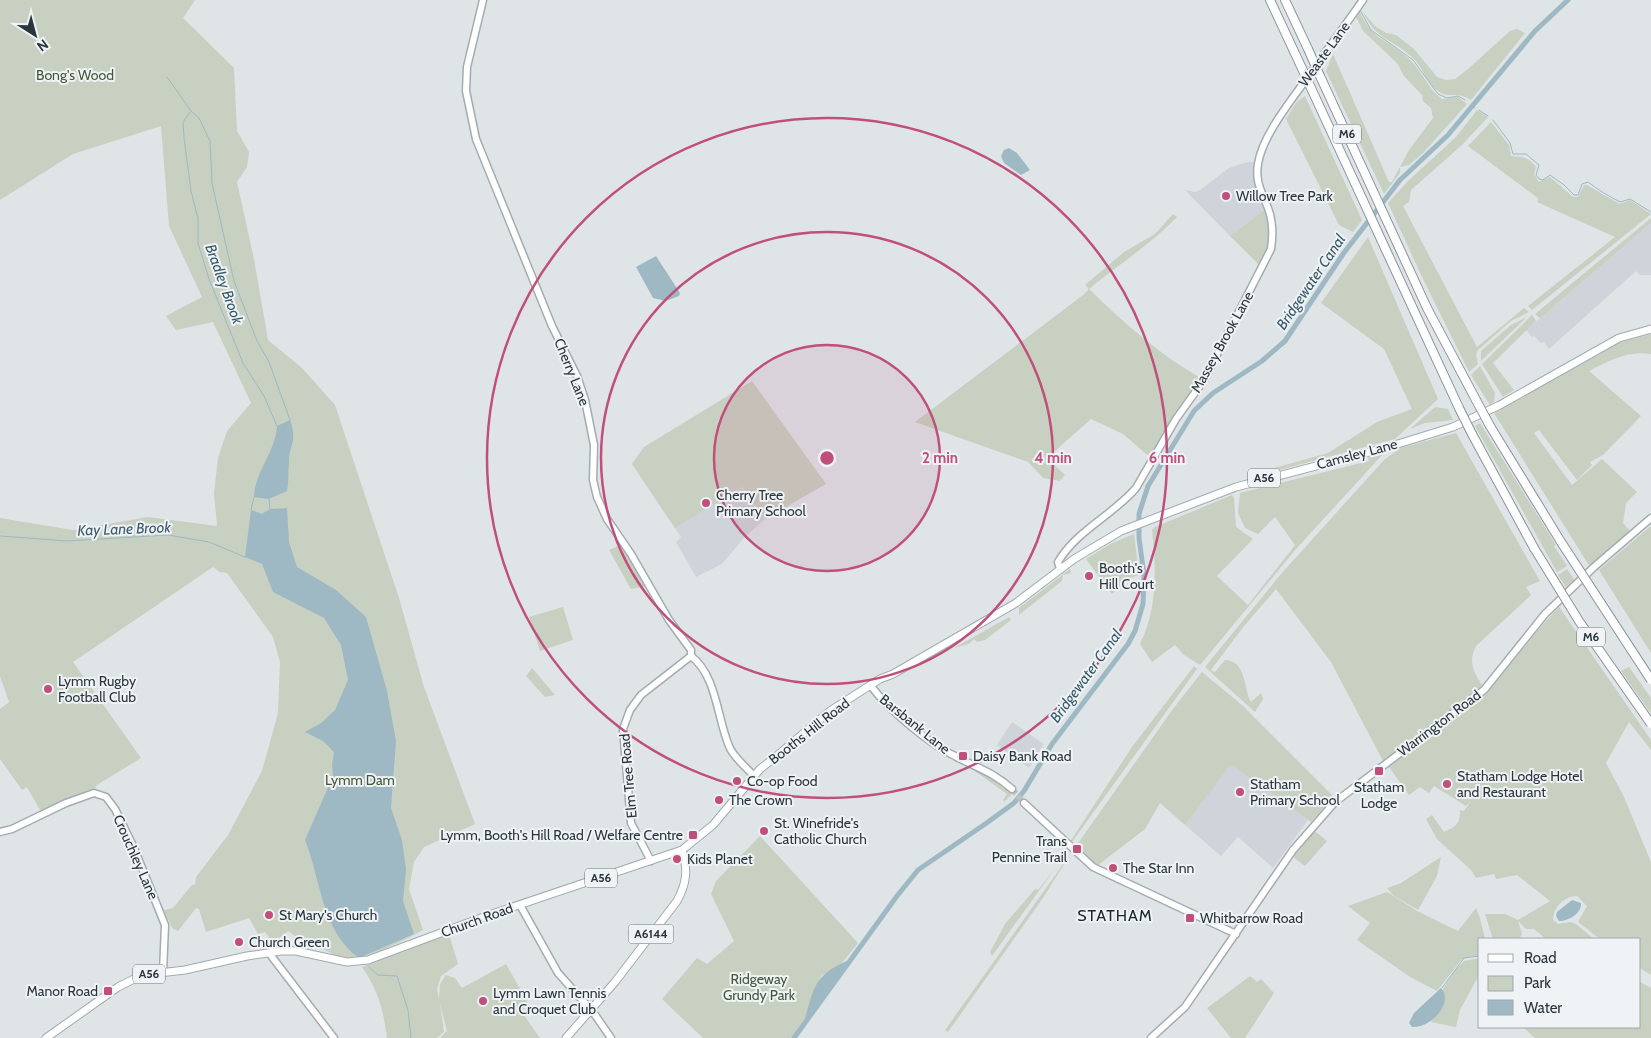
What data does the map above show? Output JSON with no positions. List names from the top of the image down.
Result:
{
  "streets": {
    "highway": ["M6"],
    "main road": [
      "Camsley Lane",
      "A56",
      "Booths Hill Road",
      "Church Road",
      "A6144"
    ],
    "street": [
      "Weaste Lane",
      "Massey Brook Lane",
      "Cherry Lane",
      "Warrington Road",
      "Barsbank Lane",
      "Elm Tree Road",
      "Crouchley Lane"
    ]
  },
  "crossings": [
    ["Weaste Lane", "Massey Brook Lane"],
    ["Massey Brook Lane", "Camsley Lane"],
    ["Massey Brook Lane", "Booths Hill Road"],
    ["Cherry Lane", "Booths Hill Road"],
    ["Cherry Lane", "Elm Tree Road"],
    ["Camsley Lane", "Booths Hill Road"],
    ["A56", "Crouchley Lane"],
    ["A56", "Church Road"],
    ["Barsbank Lane", "Booths Hill Road"],
    ["Booths Hill Road", "Church Road"],
    ["Booths Hill Road", "A6144"],
    ["Elm Tree Road", "Church Road"],
    ["Church Road", "A6144"]
  ],
  "districts": ["STATHAM"],
  "water": ["Bridgewater Canal", "Bradley Brook", "Kay Lane Brook"],
  "parks": ["Bong's Wood", "Lymm Dam", "Ridgeway Grundy Park"],
  "places": {
    "other": [
      "Willow Tree Park",
      "Cherry Tree Primary School",
      "Booth's Hill Court",
      "Lymm Rugby Football Club",
      "Co-op Food",
      "Statham Lodge Hotel and Restaurant",
      "Statham Primary School",
      "The Crown",
      "St. Winefride's Catholic Church",
      "Kids Planet",
      "The Star Inn",
      "St Mary's Church",
      "Church Green",
      "Lymm Lawn Tennis and Croquet Club"
    ],
    "transit": [
      "Daisy Bank Road",
      "Statham Lodge",
      "Lymm, Booth's Hill Road / Welfare Centre",
      "Trans Pennine Trail",
      "Whitbarrow Road",
      "Manor Road"
    ]
  },
  "legend": ["Road", "Park", "Water"],
  "north": "bottom right",
  "rings": ["2 min", "4 min", "6 min"]
}
